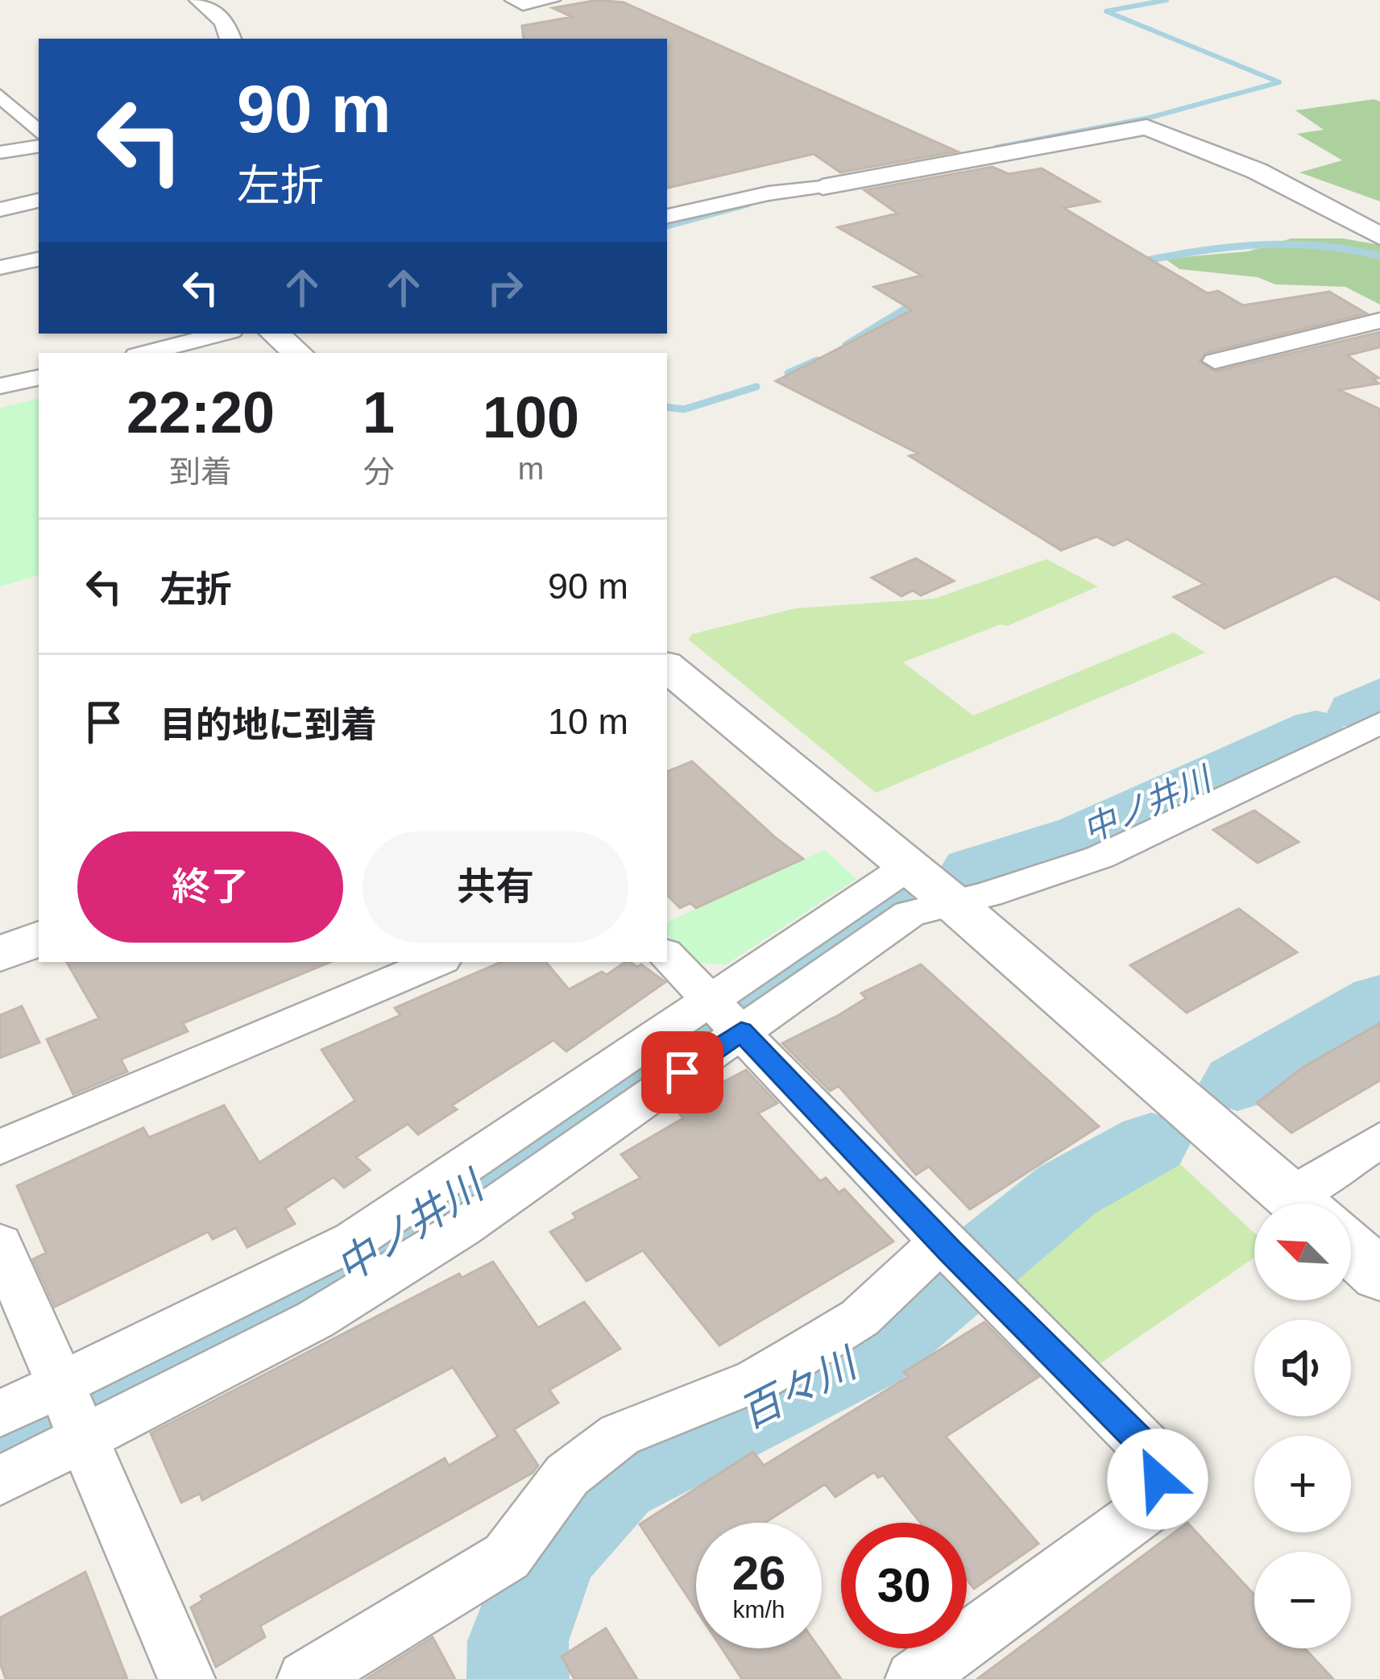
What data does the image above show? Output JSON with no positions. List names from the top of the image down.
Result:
{
  "water": ["中ノ井川", "百々川"],
  "north": "top left",
  "page": {
    "turn": ["90 m", "左折"],
    "eta": [
      "22:20",
      "到着",
      "1",
      "分",
      "100",
      "m"
    ],
    "list": [
      {
        "name": "左折",
        "value": "90 m"
      },
      {
        "name": "目的地に到着",
        "value": "10 m"
      }
    ],
    "buttons": ["終了", "共有"],
    "map_buttons": ["+", "−"],
    "speed": "26 km/h",
    "limit": "30"
  }
}
